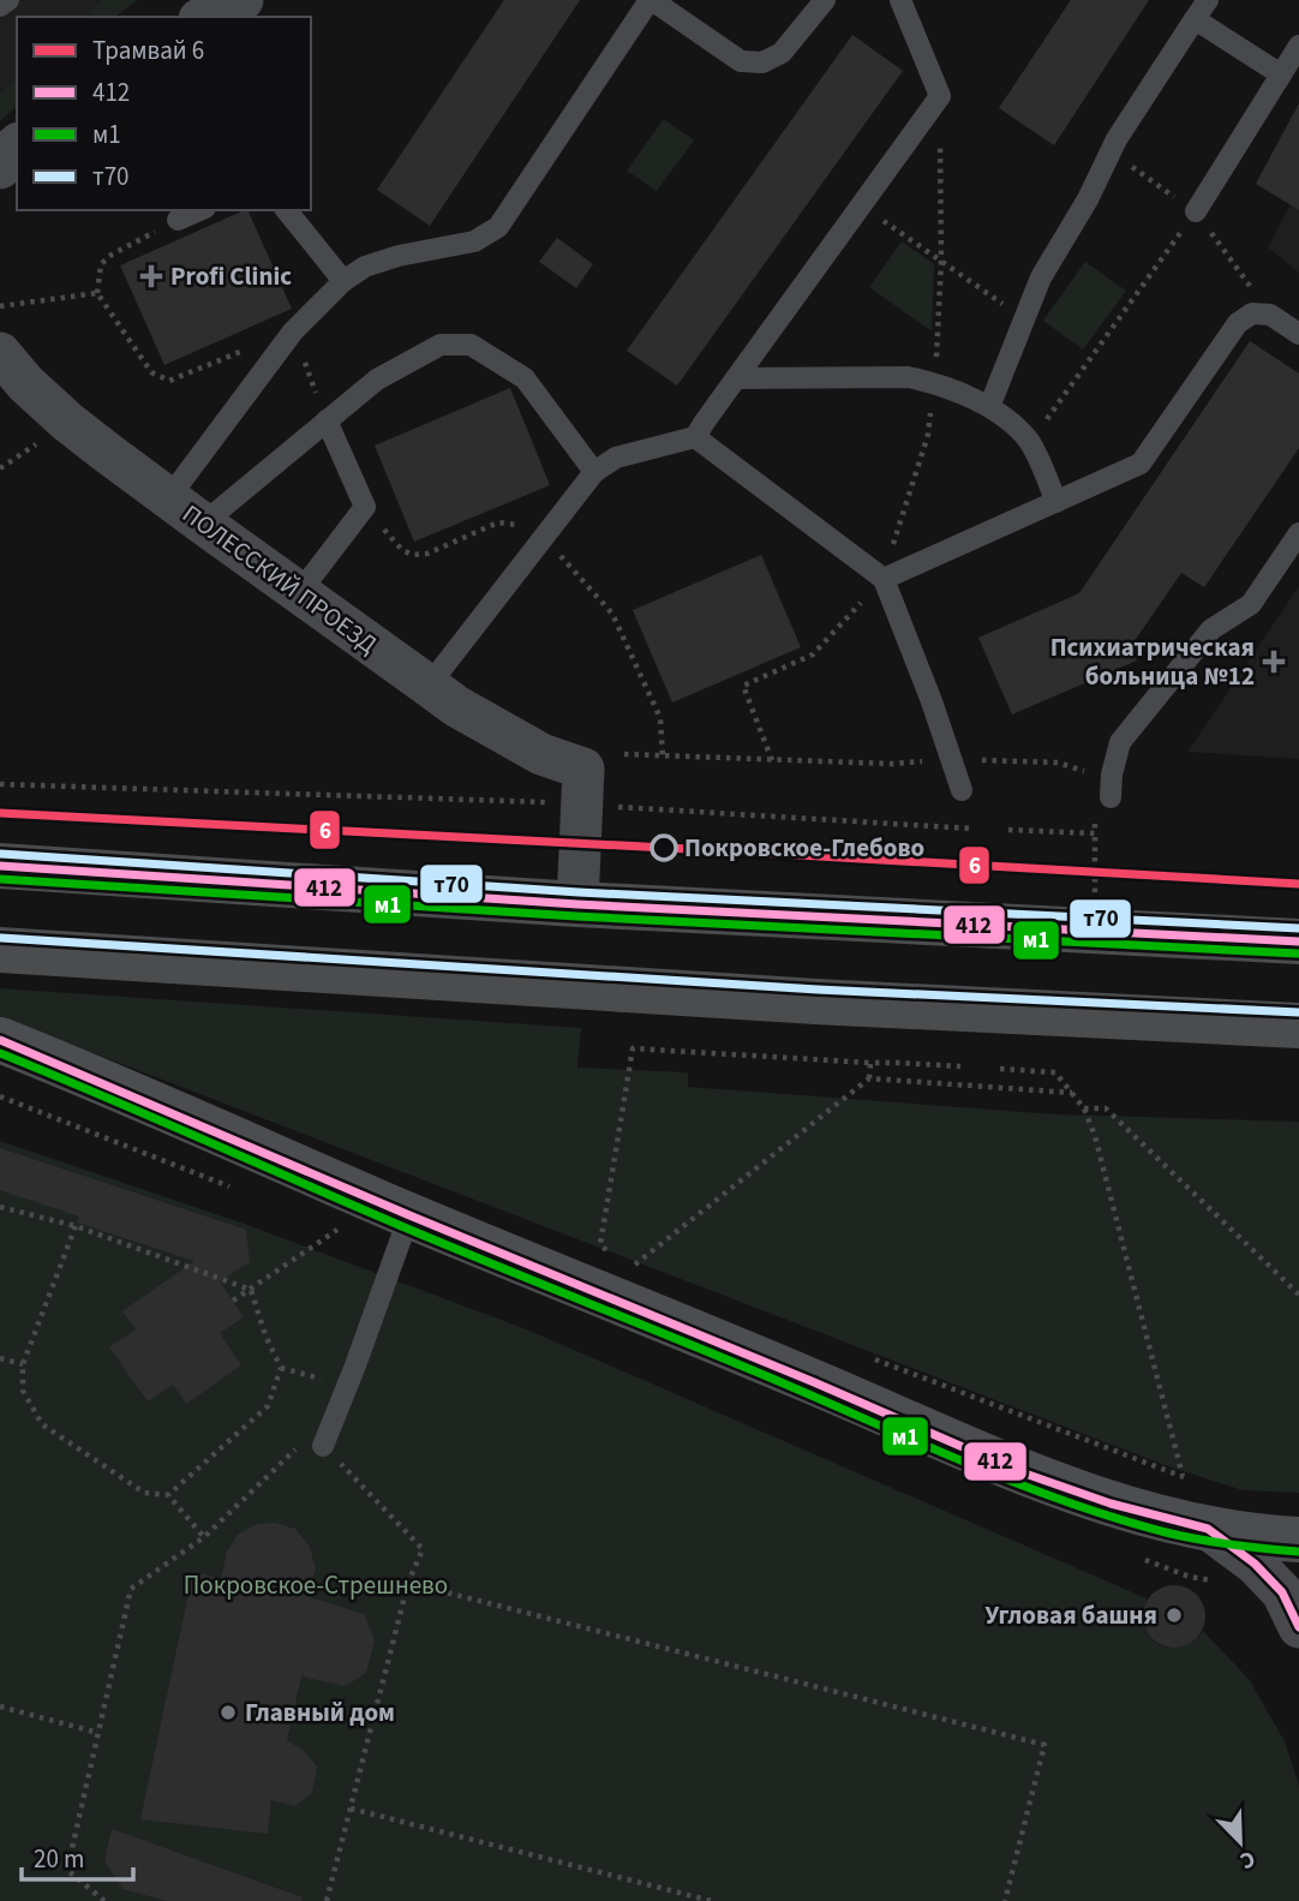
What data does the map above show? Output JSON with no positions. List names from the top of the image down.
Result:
{
  "streets": {
    "street": ["ПОЛЕССКИЙ ПРОЕЗД"]
  },
  "parks": ["Покровское-Стрешнево"],
  "places": {
    "health": ["Profi Clinic", "Психиатрическая больница №12"],
    "other": ["Покровское-Глебово", "Угловая башня", "Главный дом"]
  },
  "lines": [
    "tram line 6",
    "transit line т70",
    "transit line 412",
    "transit line м1"
  ],
  "legend": [
    "Трамвай 6",
    "412",
    "м1",
    "т70"
  ],
  "scale_bar": "20 m",
  "north": "bottom right"
}
